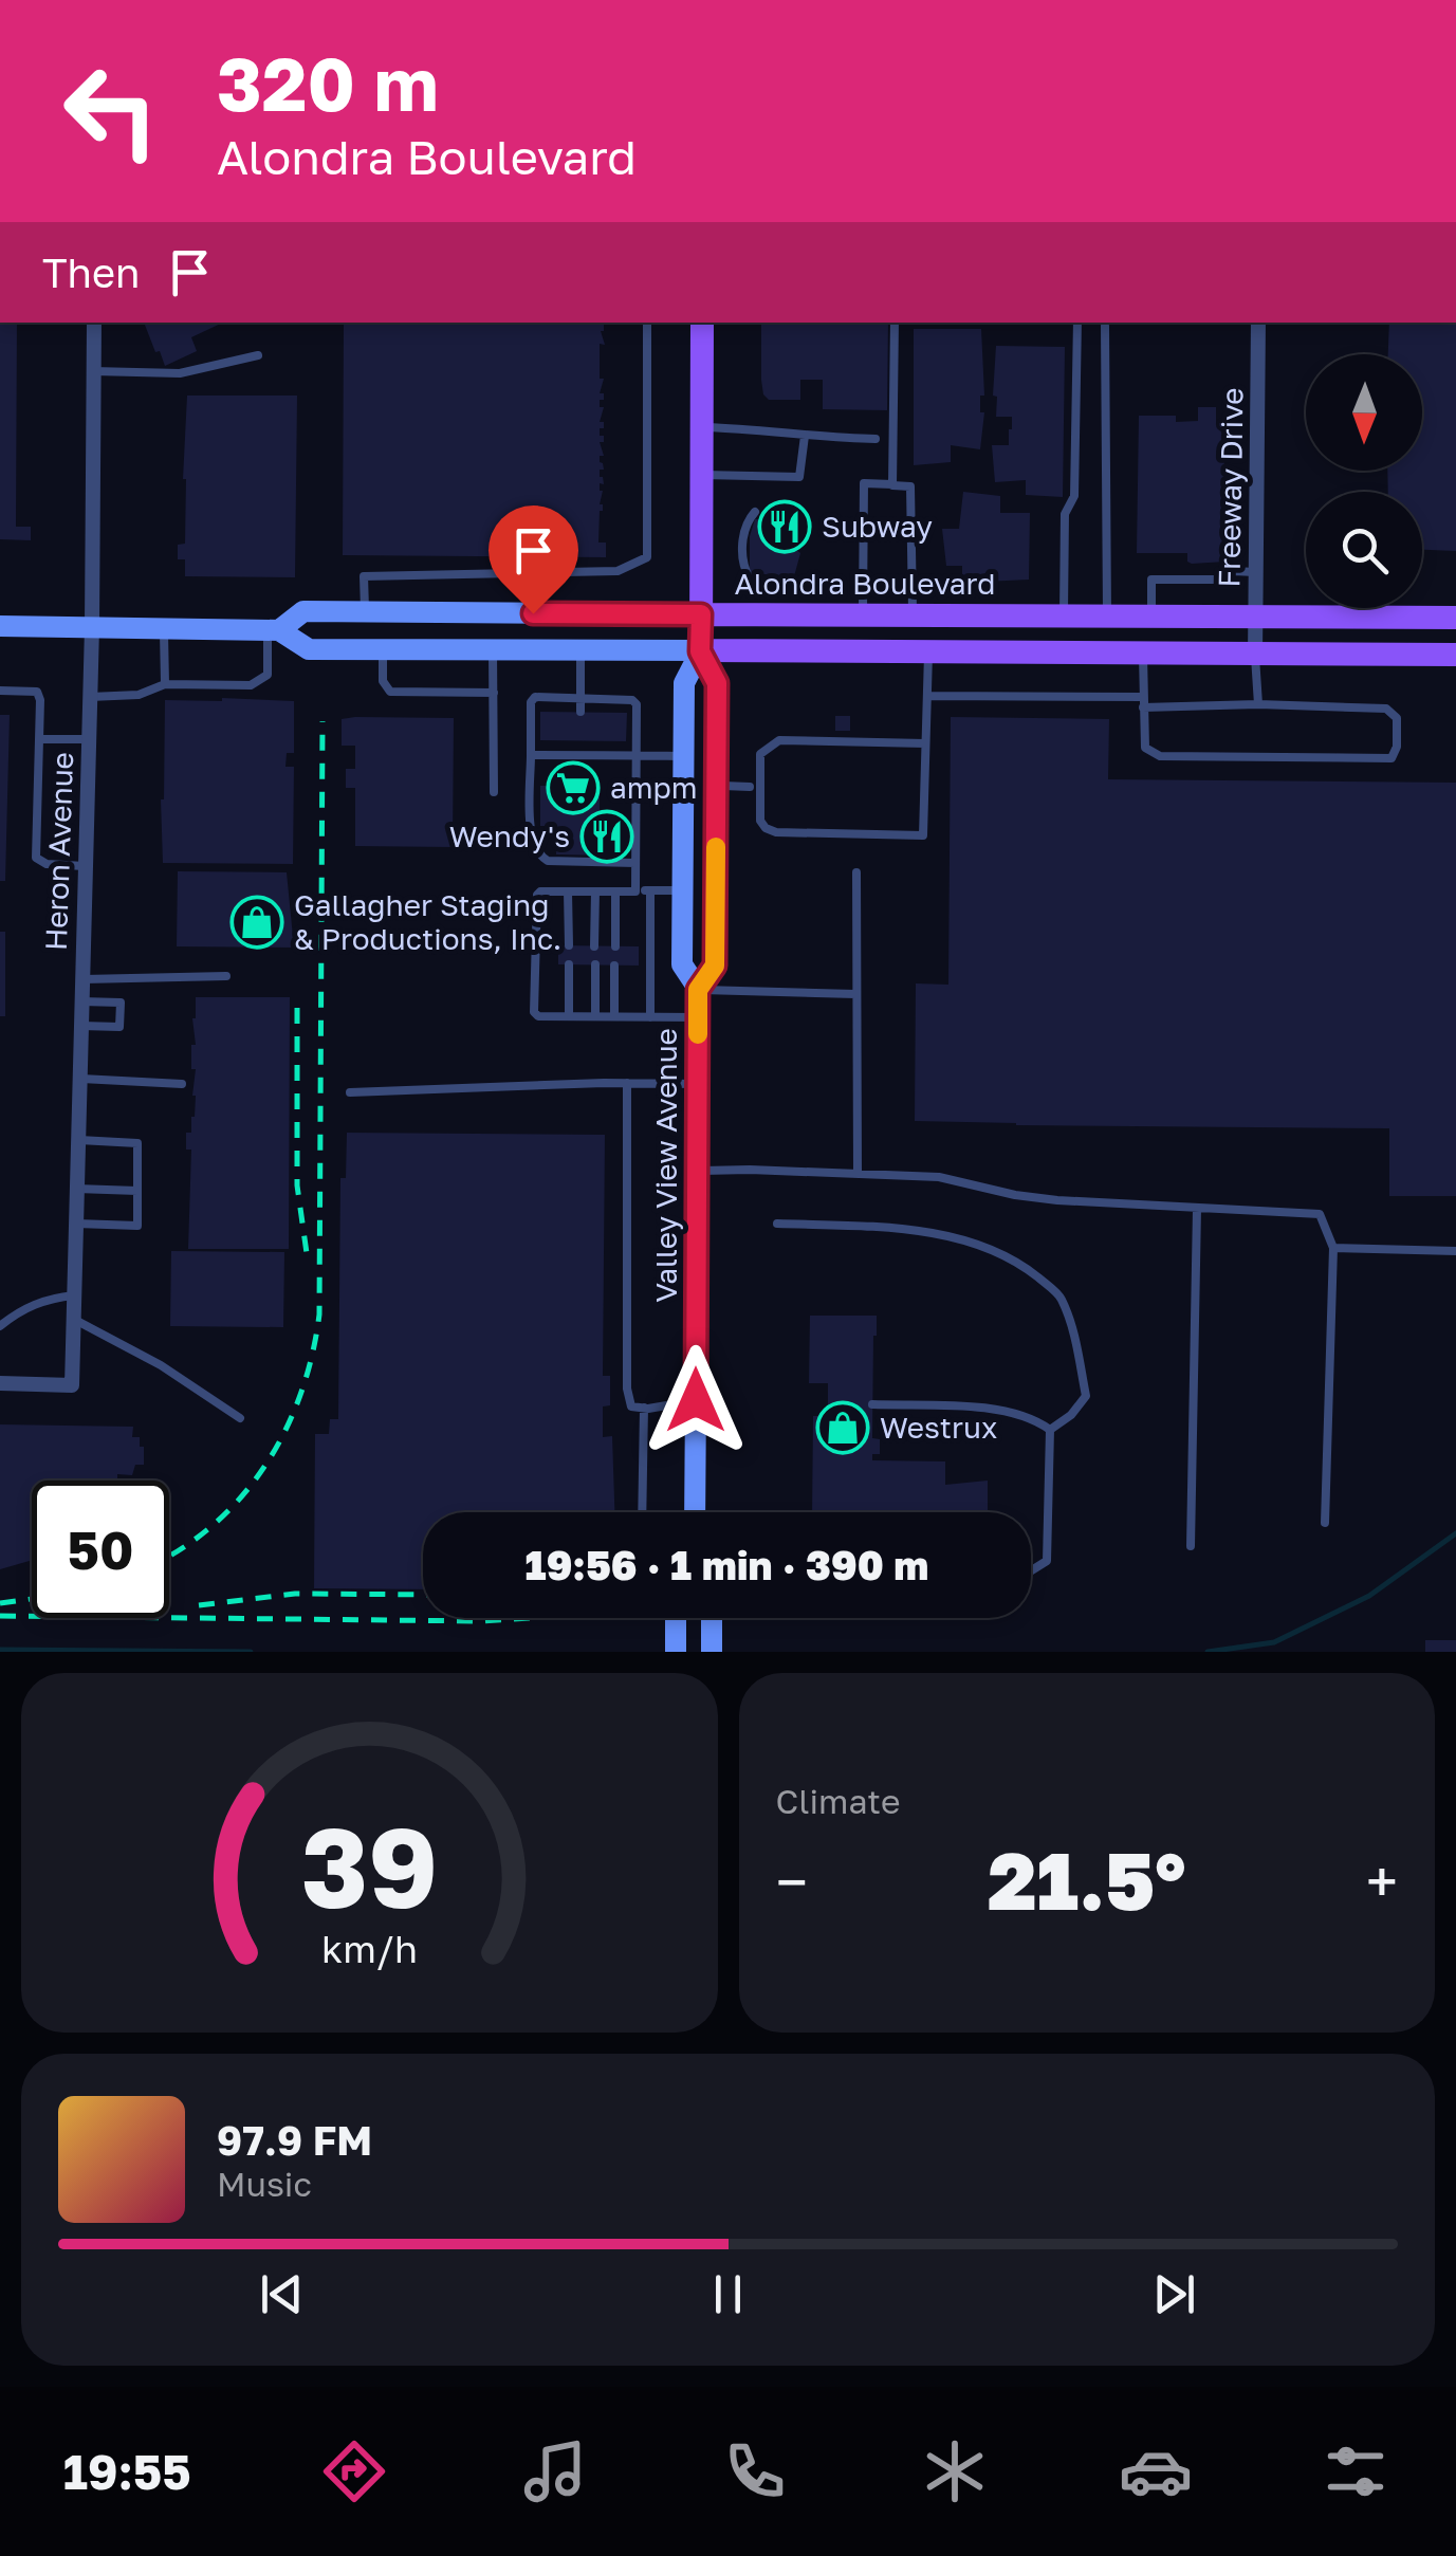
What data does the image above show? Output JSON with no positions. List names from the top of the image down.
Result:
{
  "streets": {
    "main road": ["Alondra Boulevard", "Valley View Avenue"],
    "street": ["Freeway Drive", "Heron Avenue"]
  },
  "crossings": [
    ["Freeway Drive", "Alondra Boulevard"],
    ["Alondra Boulevard", "Heron Avenue"],
    ["Alondra Boulevard", "Valley View Avenue"]
  ],
  "places": {
    "restaurant": ["Subway", "Wendy's"],
    "supermarket": ["ampm"],
    "shop": ["Gallagher Staging & Productions, Inc.", "Westrux"]
  },
  "north": "bottom",
  "page": {
    "turn": ["320 m", "Alondra Boulevard"],
    "then": "Then",
    "limit": "50",
    "trip": "19:56 · 1 min · 390 m",
    "tile": "Climate",
    "heat": ["−", "21.5°", "+"],
    "song": ["97.9 FM", "Music"],
    "tabs": "19:55",
    "gauge": ["39", "km/h"]
  }
}
